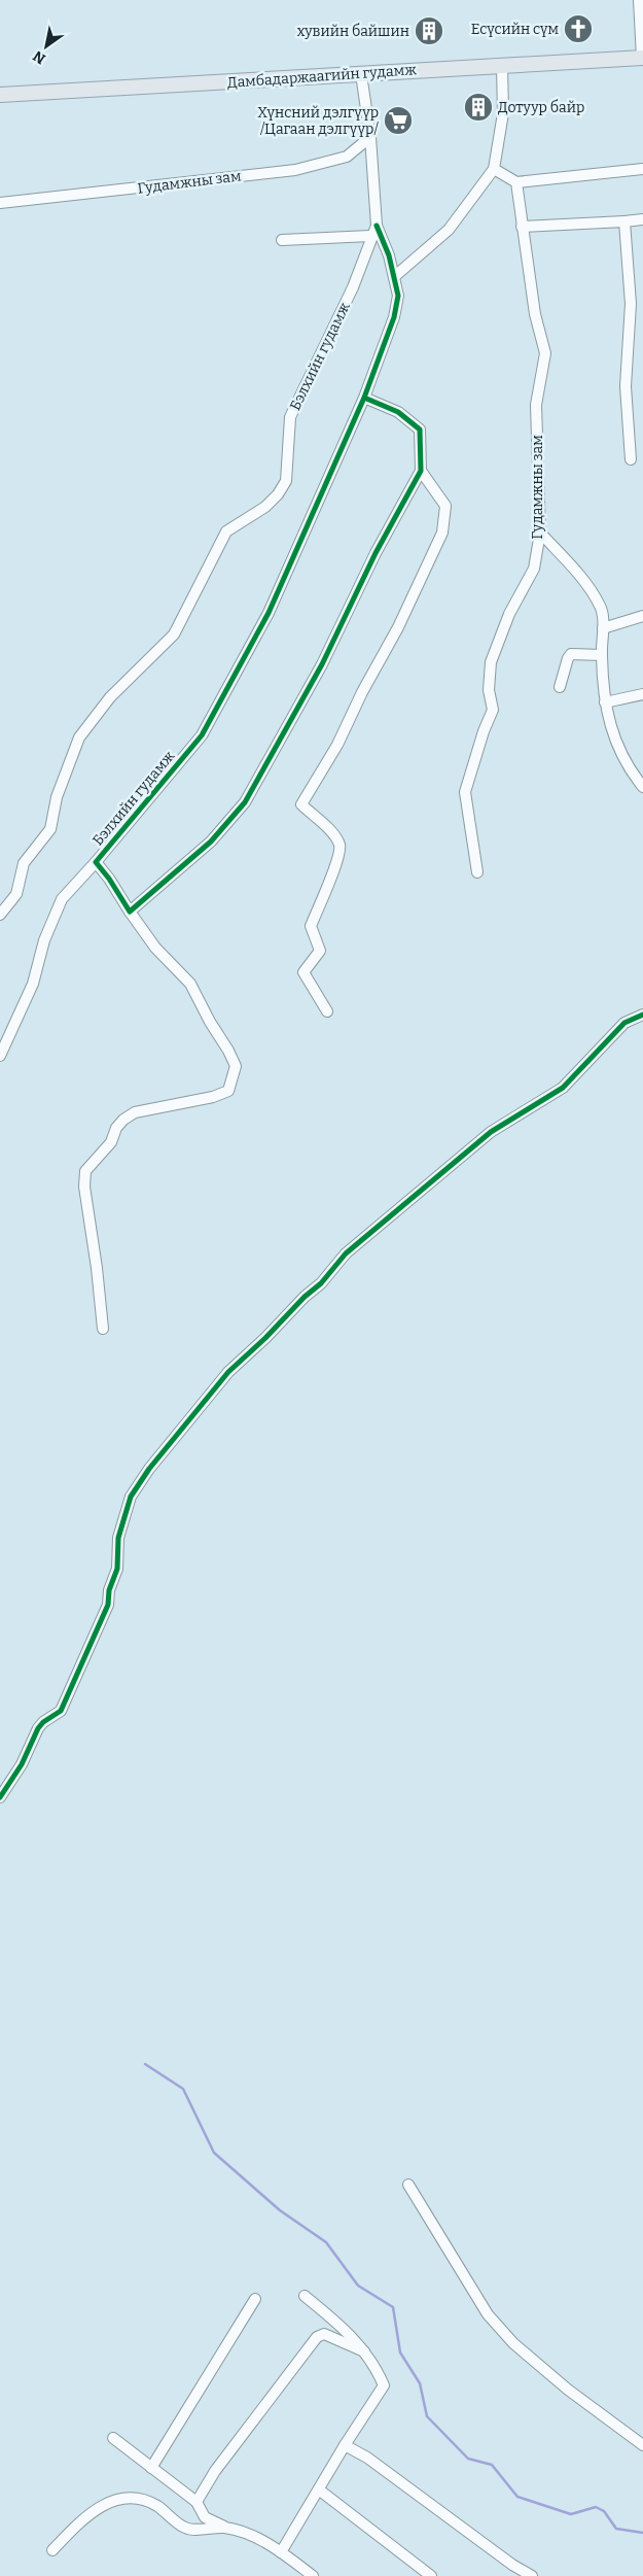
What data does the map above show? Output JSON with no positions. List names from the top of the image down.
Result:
{
  "streets": {
    "main road": ["Дамбадаржаагийн гудамж"],
    "street": ["Гудамжны зам", "Бэлхийн гудамж"]
  },
  "places": {
    "church": ["Есүсийн сүм"],
    "building": ["хувийн байшин", "Дотуур байр"],
    "supermarket": ["Хүнсний дэлгүүр /Цагаан дэлгүүр/"]
  },
  "north": "bottom left"
}
